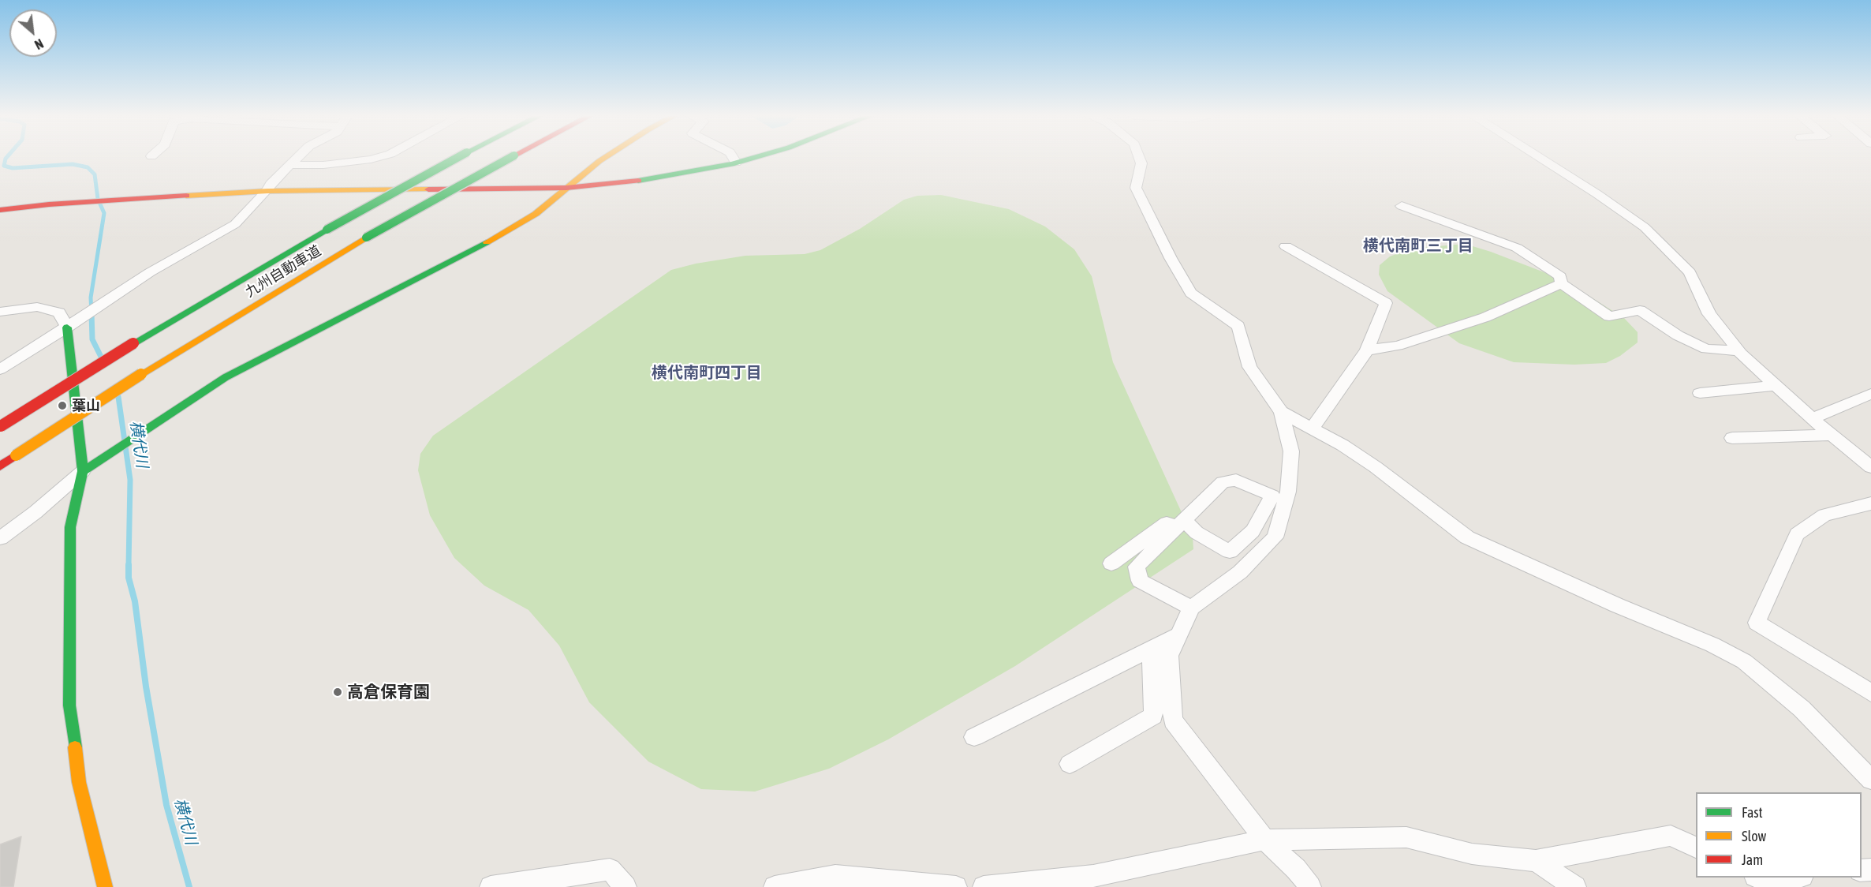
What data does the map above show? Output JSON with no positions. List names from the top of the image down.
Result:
{
  "streets": {
    "main road": ["九州自動車道"]
  },
  "districts": ["横代南町三丁目", "横代南町四丁目"],
  "water": ["横代川"],
  "places": ["葉山", "高倉保育園"],
  "legend": ["Fast", "Slow", "Jam"],
  "north": "bottom right"
}
